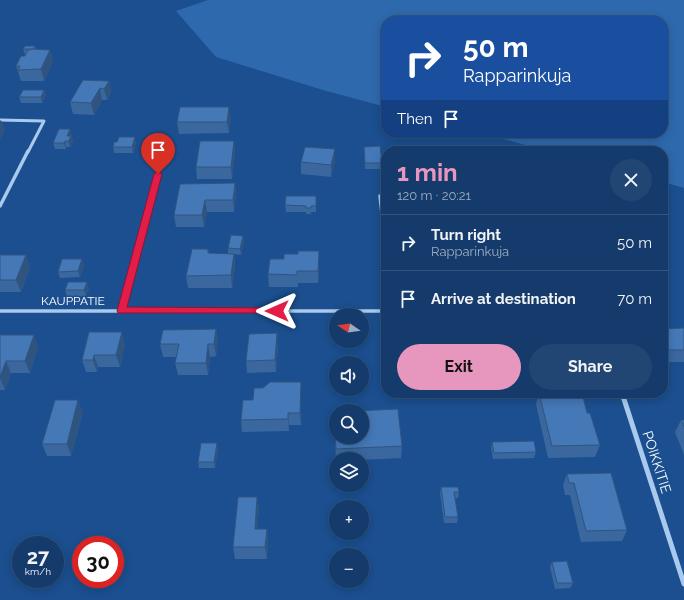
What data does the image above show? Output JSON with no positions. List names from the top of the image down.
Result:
{
  "streets": {
    "street": ["KAUPPATIE", "POIKKITIE"]
  },
  "north": "left",
  "page": {
    "turn": ["50 m", "Rapparinkuja"],
    "then": "Then",
    "heading": ["1 min", "120 m · 20:21"],
    "list": [
      {
        "name": "Turn right",
        "note": "Rapparinkuja",
        "value": "50 m"
      },
      {
        "name": "Arrive at destination",
        "value": "70 m"
      }
    ],
    "map_buttons": ["+", "−"],
    "buttons": ["Exit", "Share"],
    "speed": "27 km/h",
    "limit": "30"
  }
}
